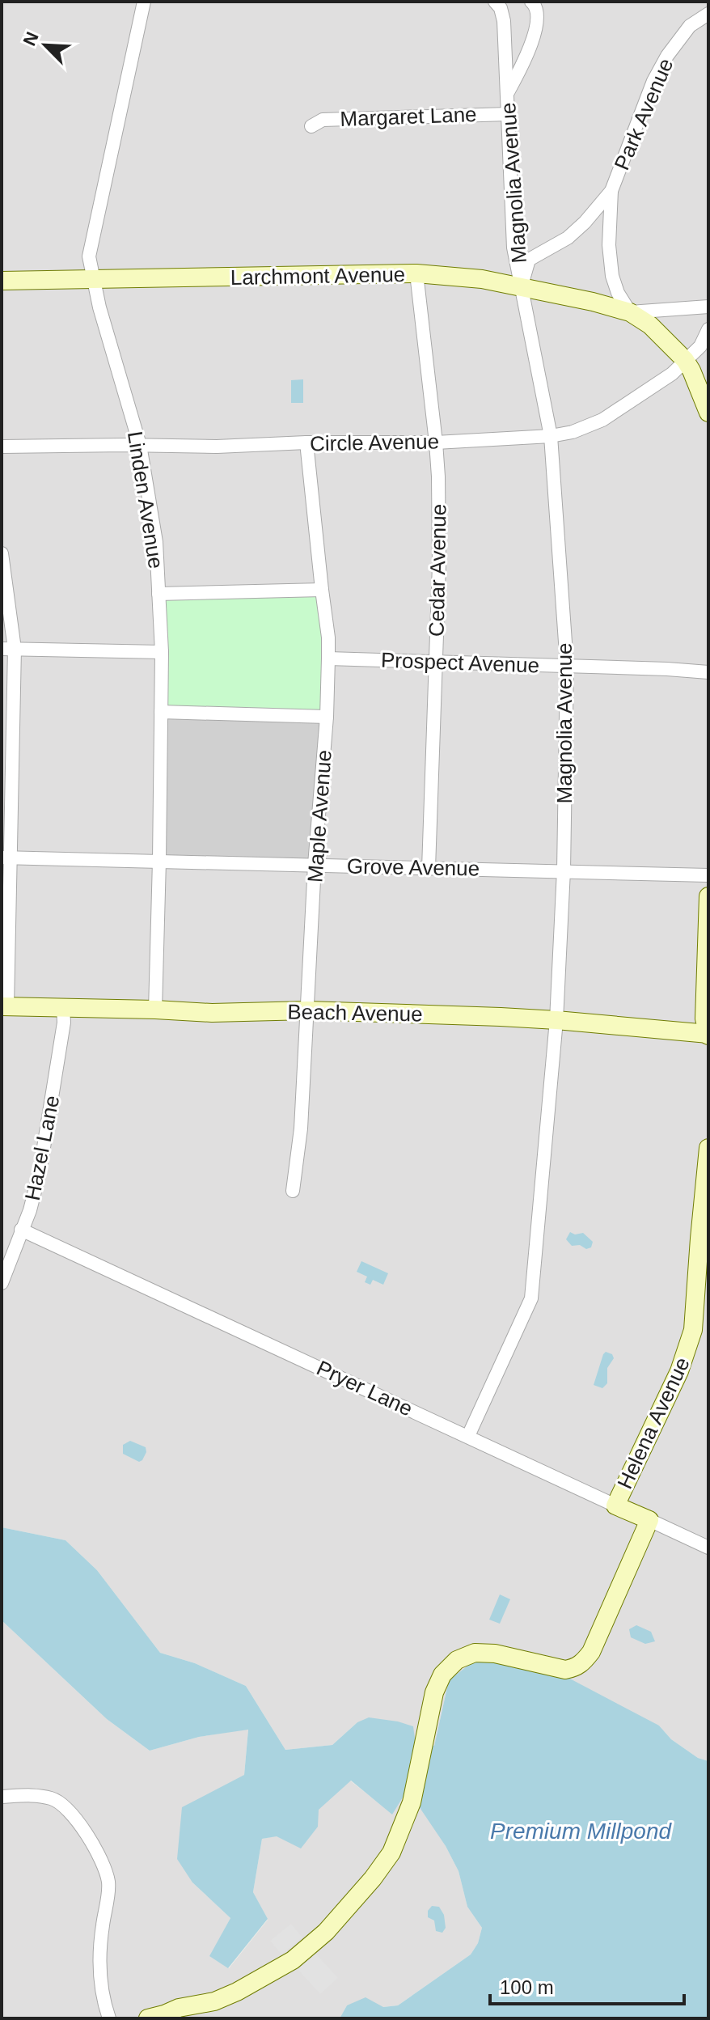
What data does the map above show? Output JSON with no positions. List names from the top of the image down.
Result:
{
  "streets": {
    "street": [
      "Park Avenue",
      "Margaret Lane",
      "Magnolia Avenue",
      "Larchmont Avenue",
      "Circle Avenue",
      "Linden Avenue",
      "Cedar Avenue",
      "Prospect Avenue",
      "Maple Avenue",
      "Grove Avenue",
      "Beach Avenue",
      "Hazel Lane",
      "Pryer Lane",
      "Helena Avenue"
    ]
  },
  "crossings": [
    ["Park Avenue", "Magnolia Avenue"],
    ["Park Avenue", "Larchmont Avenue"],
    ["Park Avenue", "Circle Avenue"],
    ["Margaret Lane", "Magnolia Avenue"],
    ["Magnolia Avenue", "Larchmont Avenue"],
    ["Magnolia Avenue", "Circle Avenue"],
    ["Magnolia Avenue", "Prospect Avenue"],
    ["Magnolia Avenue", "Grove Avenue"],
    ["Magnolia Avenue", "Beach Avenue"],
    ["Magnolia Avenue", "Pryer Lane"],
    ["Larchmont Avenue", "Linden Avenue"],
    ["Larchmont Avenue", "Cedar Avenue"],
    ["Circle Avenue", "Linden Avenue"],
    ["Circle Avenue", "Cedar Avenue"],
    ["Circle Avenue", "Maple Avenue"],
    ["Linden Avenue", "Grove Avenue"],
    ["Linden Avenue", "Beach Avenue"],
    ["Cedar Avenue", "Prospect Avenue"],
    ["Cedar Avenue", "Grove Avenue"],
    ["Prospect Avenue", "Maple Avenue"],
    ["Maple Avenue", "Grove Avenue"],
    ["Maple Avenue", "Beach Avenue"],
    ["Beach Avenue", "Hazel Lane"],
    ["Hazel Lane", "Pryer Lane"],
    ["Pryer Lane", "Helena Avenue"]
  ],
  "water": ["Premium Millpond"],
  "scale_bar": "100 m",
  "north": "top left"
}
